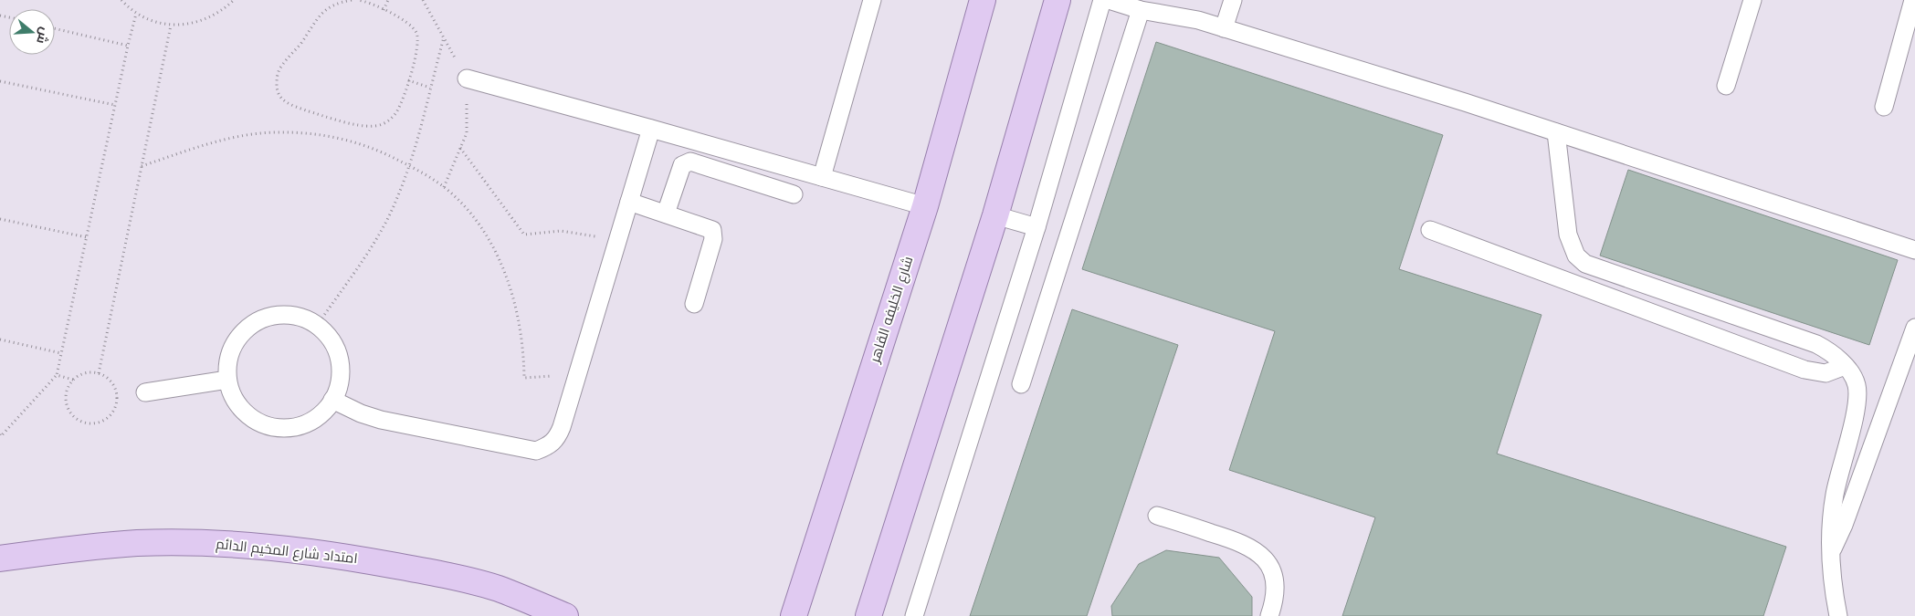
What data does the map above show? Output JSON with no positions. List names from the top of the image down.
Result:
{
  "streets": {
    "main road": ["شارع الخليفه القاهر", "امتداد شارع المخيم الدائم"]
  },
  "north": "right"
}
